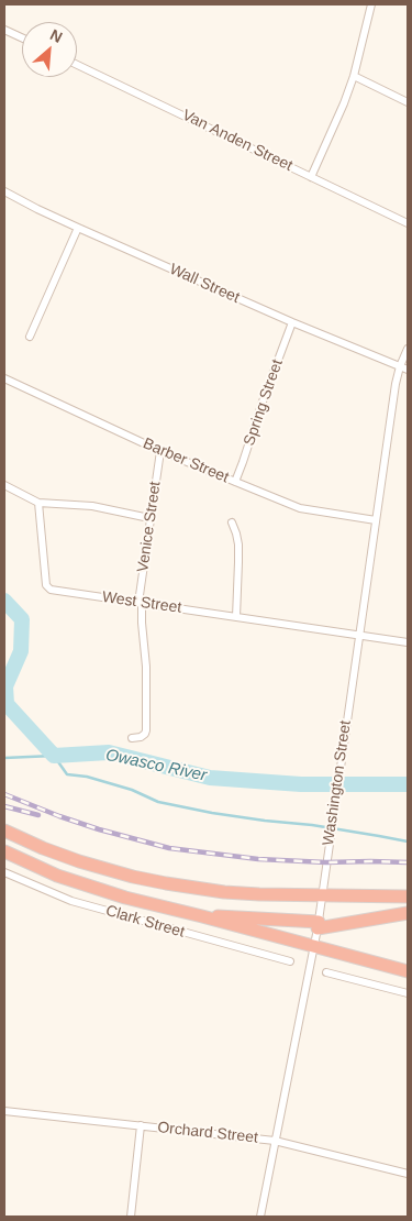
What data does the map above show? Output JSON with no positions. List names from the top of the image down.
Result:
{
  "streets": {
    "street": [
      "Van Anden Street",
      "Wall Street",
      "Spring Street",
      "Barber Street",
      "Venice Street",
      "West Street",
      "Washington Street",
      "Clark Street",
      "Orchard Street"
    ]
  },
  "crossings": [
    ["Wall Street", "Spring Street"],
    ["Wall Street", "Washington Street"],
    ["Spring Street", "Barber Street"],
    ["Barber Street", "Venice Street"],
    ["Barber Street", "Washington Street"],
    ["Venice Street", "West Street"],
    ["West Street", "Washington Street"],
    ["Washington Street", "Orchard Street"]
  ],
  "water": ["Owasco River"],
  "north": "top right"
}
